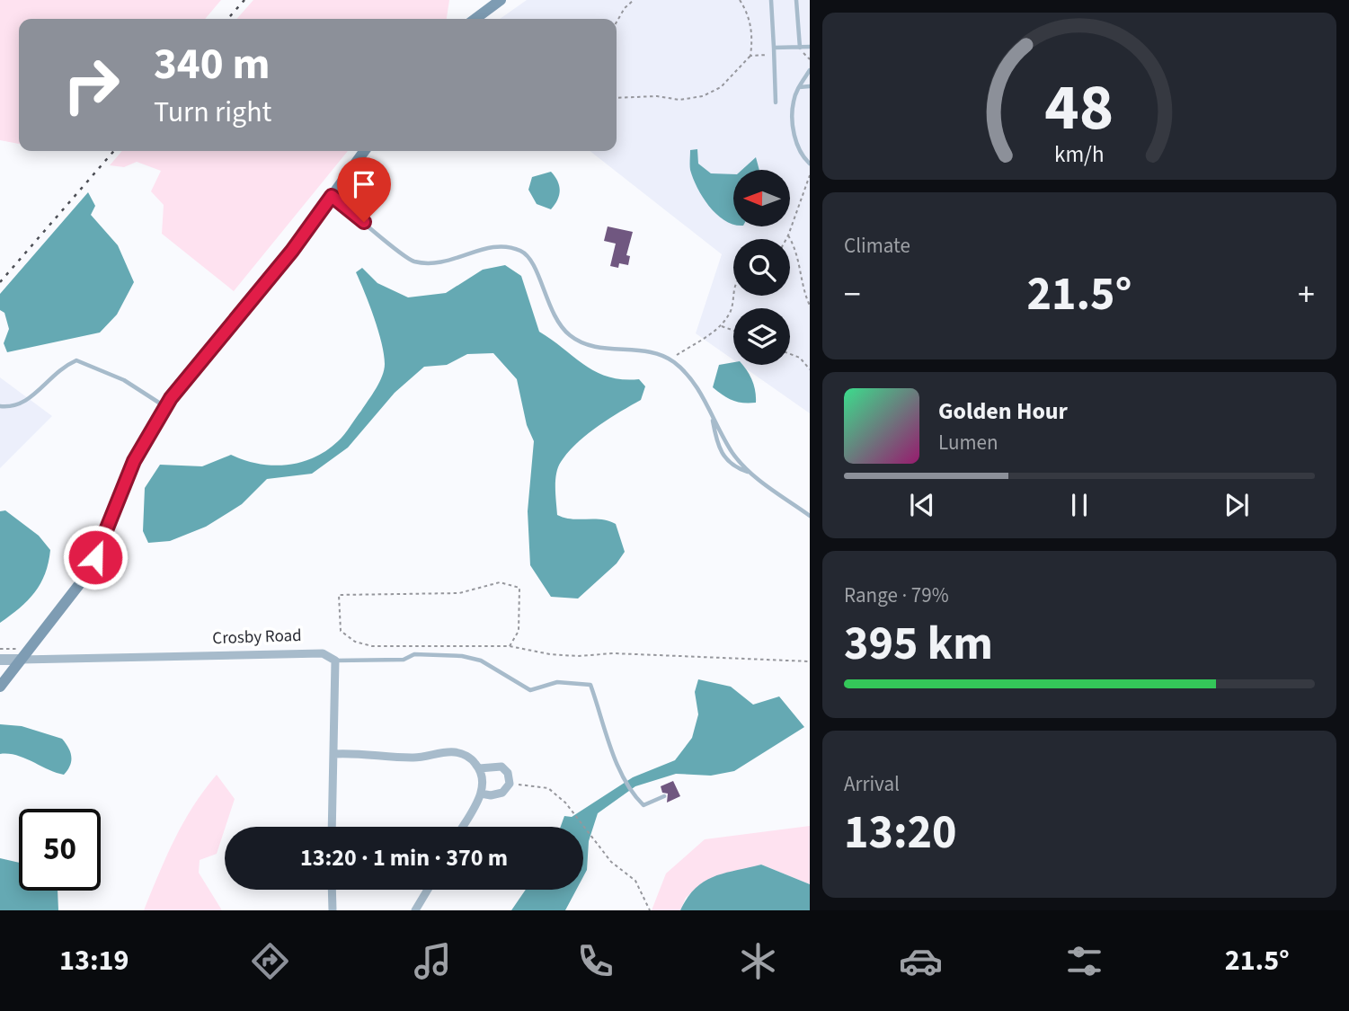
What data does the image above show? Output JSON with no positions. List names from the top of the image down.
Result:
{
  "streets": {
    "street": ["Crosby Road"]
  },
  "north": "left",
  "page": {
    "turn": ["340 m", "Turn right"],
    "tile": [
      "Climate",
      ["Range · 79%", "395 km"],
      ["Arrival", "13:20"]
    ],
    "heat": ["−", "21.5°", "+"],
    "song": ["Golden Hour", "Lumen"],
    "limit": "50",
    "trip": "13:20 · 1 min · 370 m",
    "tabs": ["13:19", "21.5°"],
    "gauge": ["48", "km/h"]
  }
}
